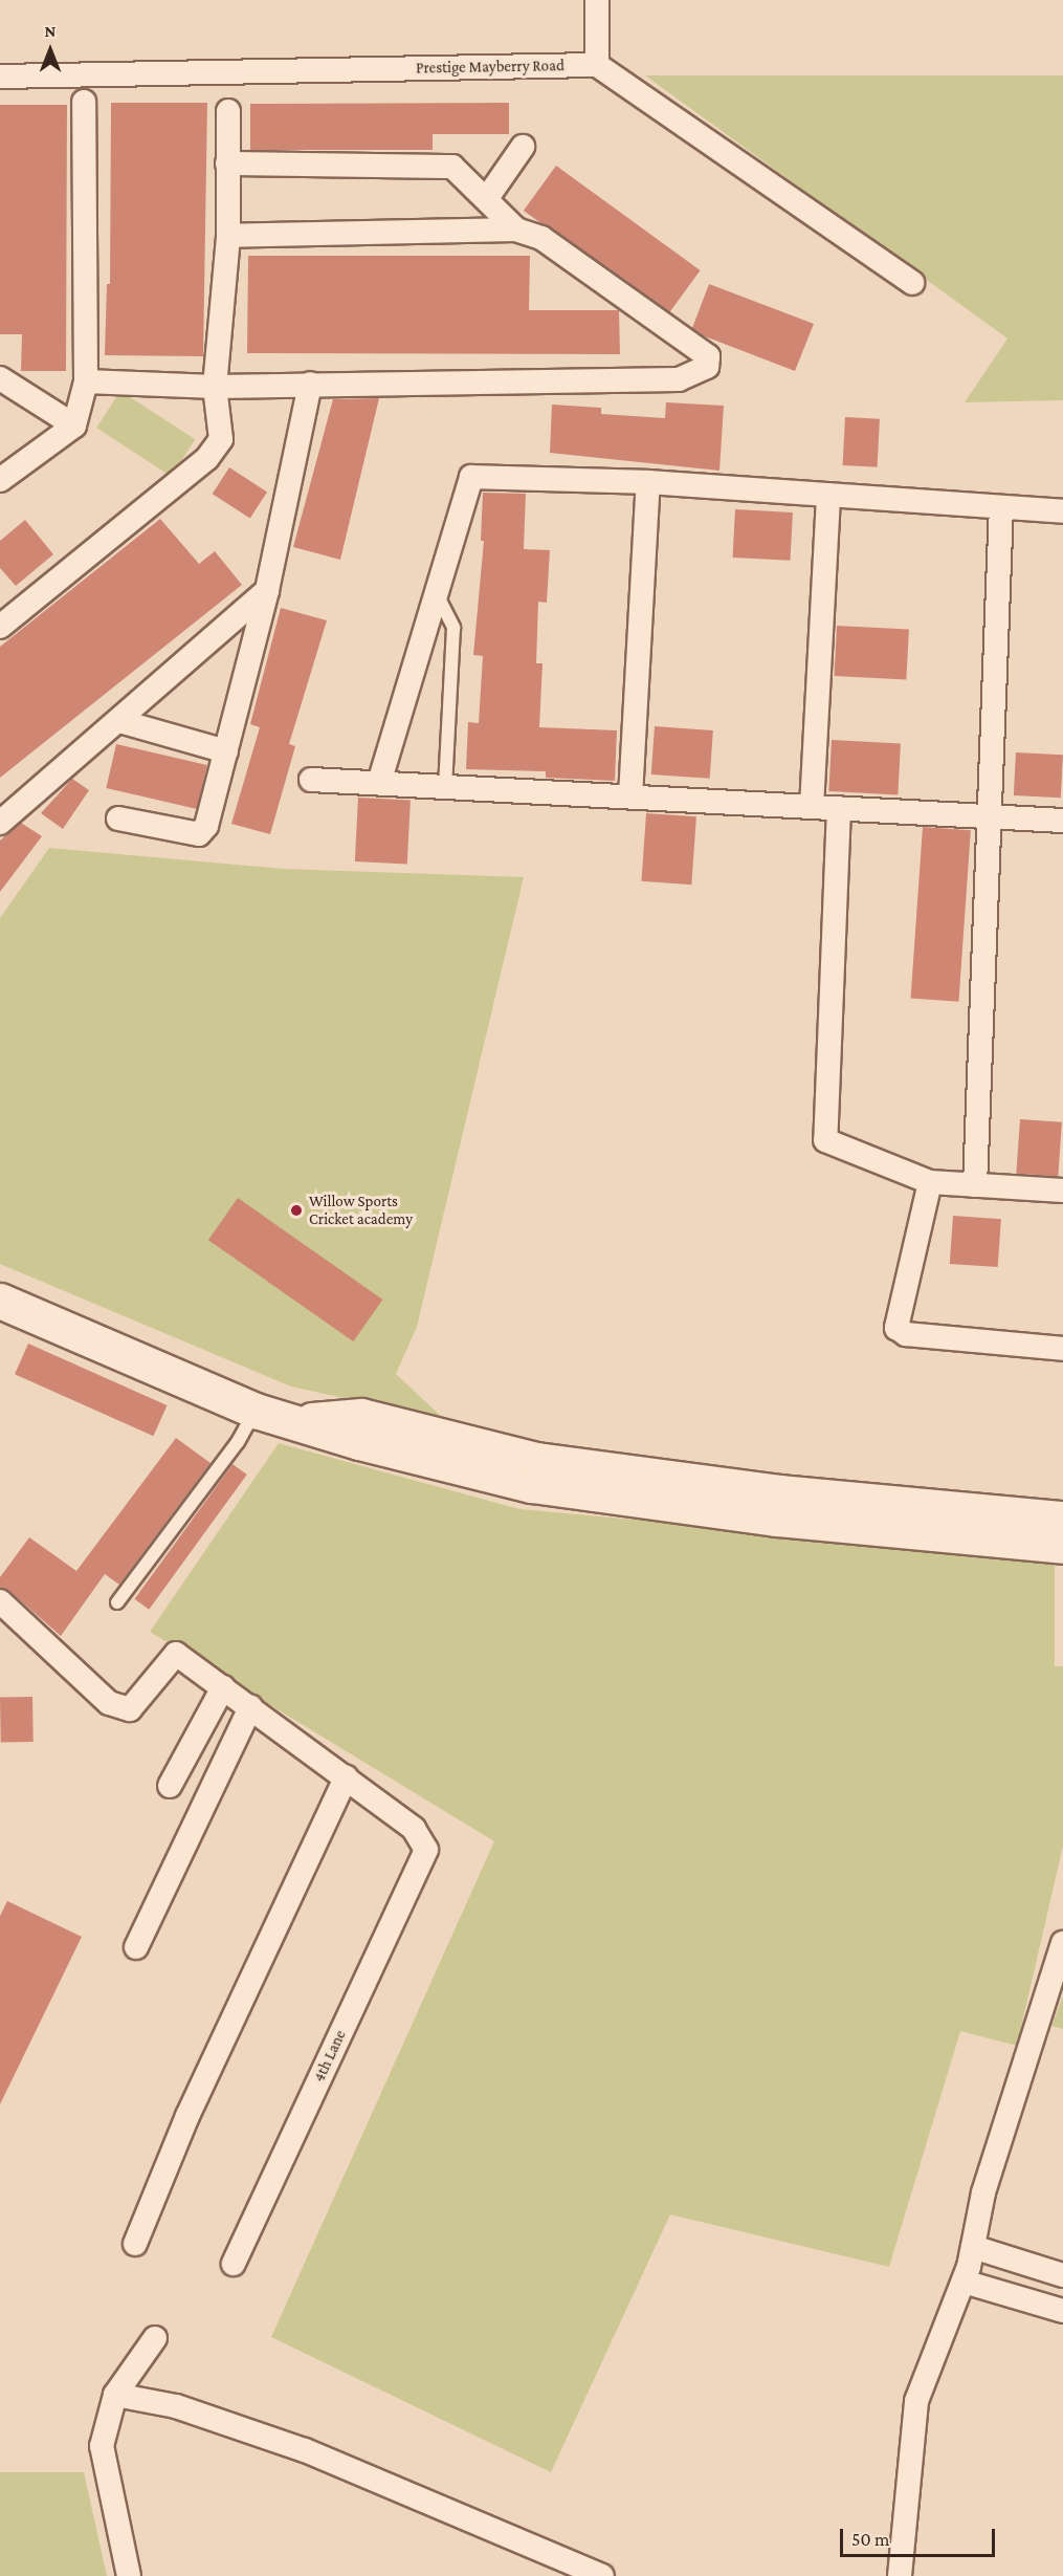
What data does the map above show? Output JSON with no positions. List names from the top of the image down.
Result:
{
  "streets": {
    "street": ["Prestige Mayberry Road", "4th Lane"]
  },
  "places": ["Willow Sports Cricket academy"],
  "scale_bar": "50 m",
  "north": "top"
}
